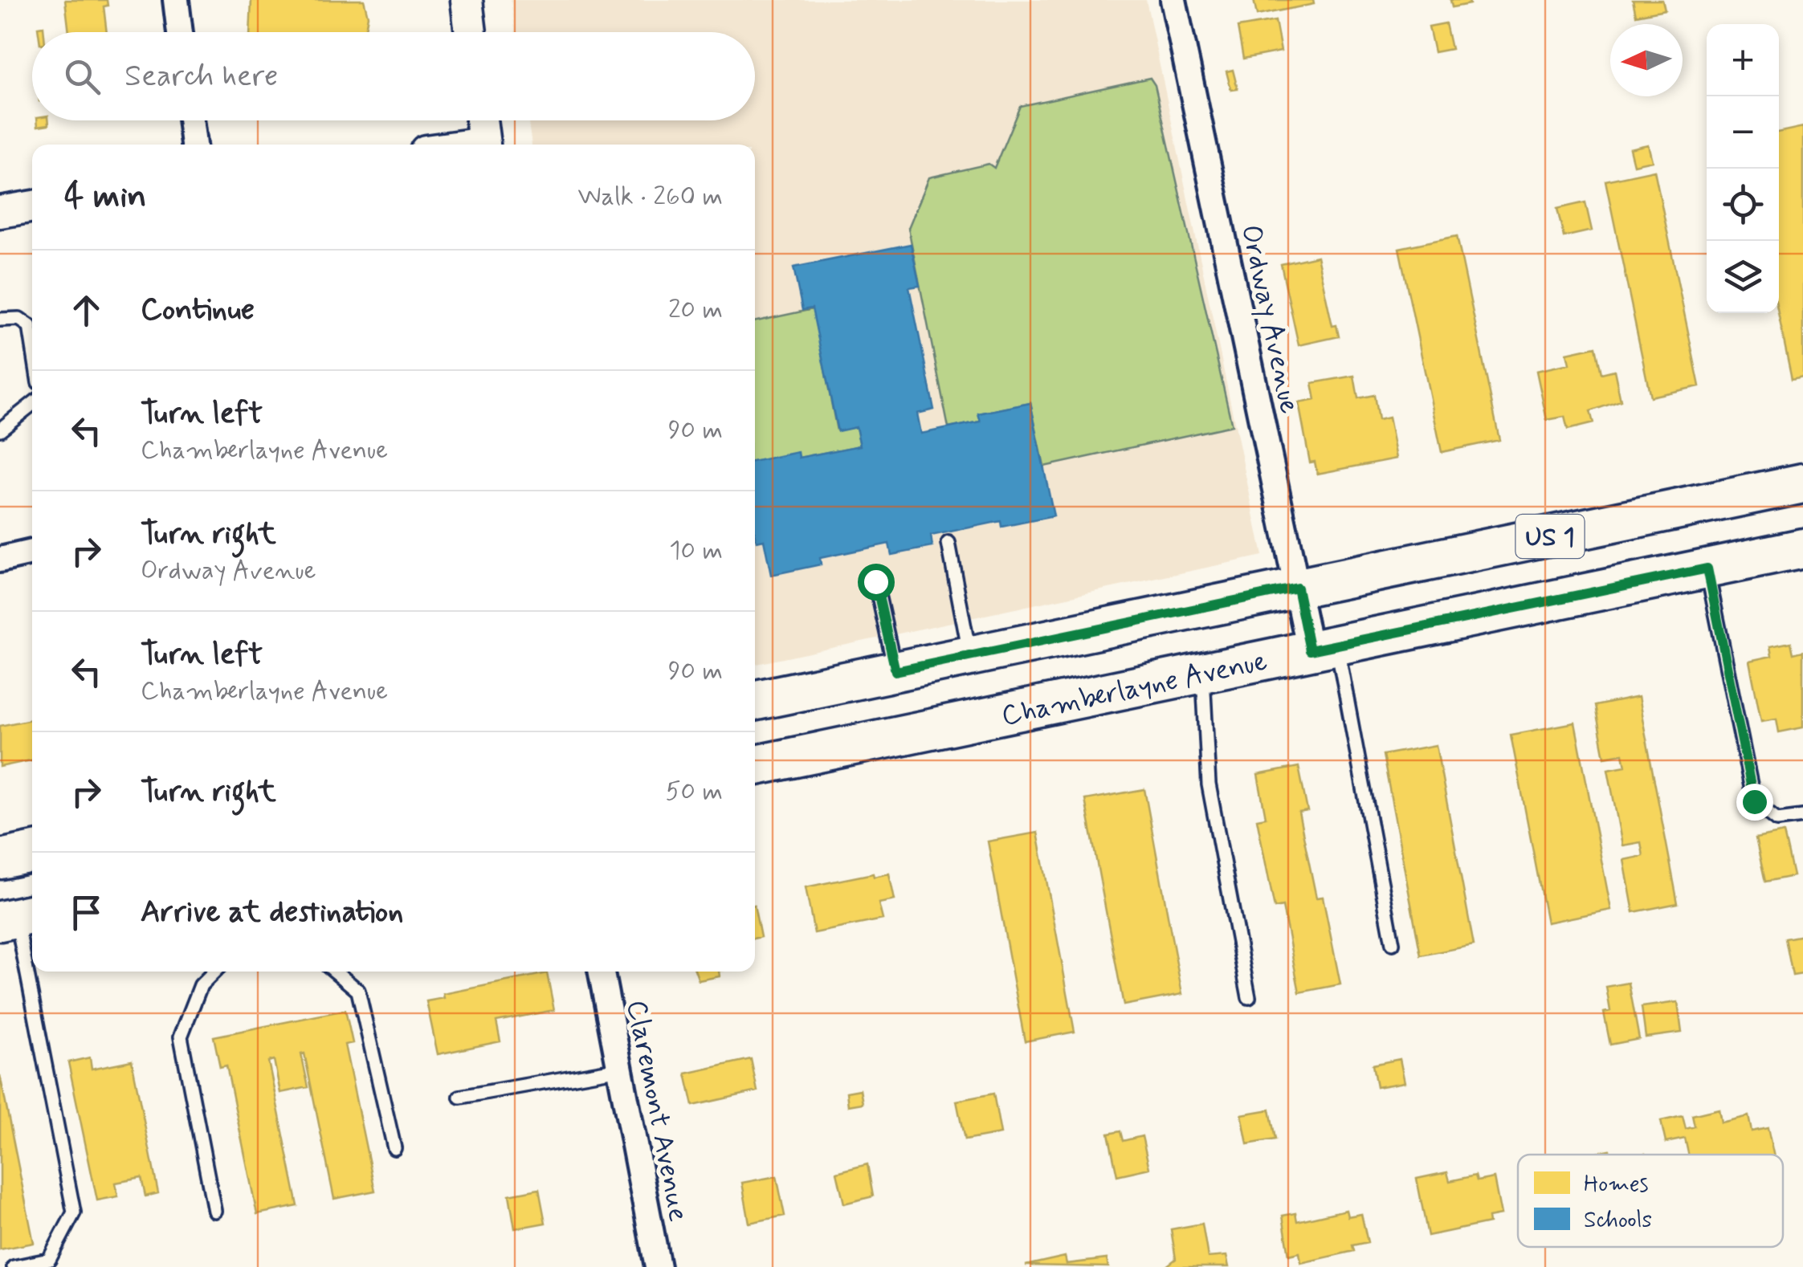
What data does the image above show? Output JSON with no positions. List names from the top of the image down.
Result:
{
  "streets": {
    "main road": ["US 1", "Chamberlayne Avenue"],
    "street": ["Ordway Avenue", "Claremont Avenue"]
  },
  "crossings": [
    ["Ordway Avenue", "US 1"],
    ["Ordway Avenue", "Chamberlayne Avenue"]
  ],
  "legend": ["Homes", "Schools"],
  "north": "left",
  "page": {
    "map_buttons": ["+", "−"],
    "search": "Search here",
    "heading": ["4 min", "Walk · 260 m"],
    "list": [
      ["Continue", "20 m"],
      ["Turn left", "Chamberlayne Avenue", "90 m"],
      ["Turn right", "Ordway Avenue", "10 m"],
      ["Turn left", "Chamberlayne Avenue", "90 m"],
      ["Turn right", "50 m"],
      "Arrive at destination"
    ]
  }
}
